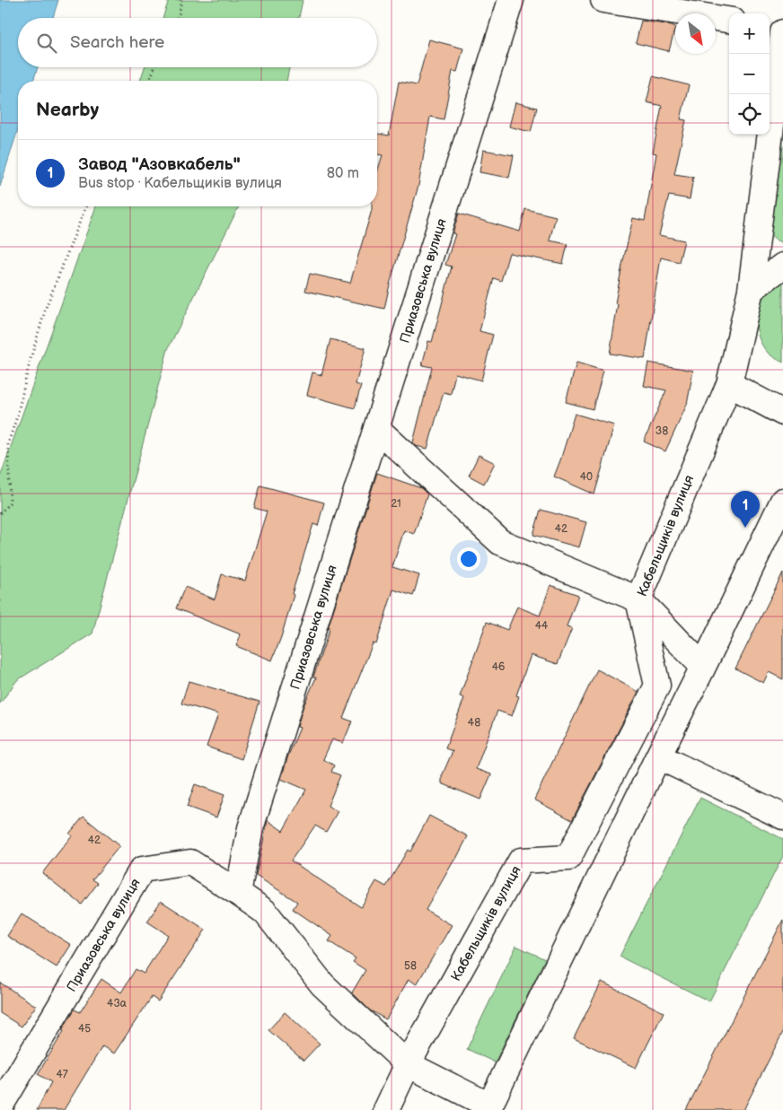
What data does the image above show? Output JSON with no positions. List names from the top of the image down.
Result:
{
  "streets": {
    "street": ["Приазовська вулиця", "Кабельщиків вулиця"]
  },
  "house_numbers": [
    "38",
    "40",
    "21",
    "42",
    "44",
    "46",
    "48",
    "42",
    "58",
    "43а",
    "45",
    "47"
  ],
  "north": "bottom right",
  "page": {
    "map_buttons": ["+", "−"],
    "search": "Search here",
    "heading": "Nearby",
    "list": [
      {
        "mark": "1",
        "name": "Завод \"Азовкабель\"",
        "note": "Bus stop · Кабельщиків вулиця",
        "value": "80 m"
      }
    ],
    "pins": "1"
  }
}
